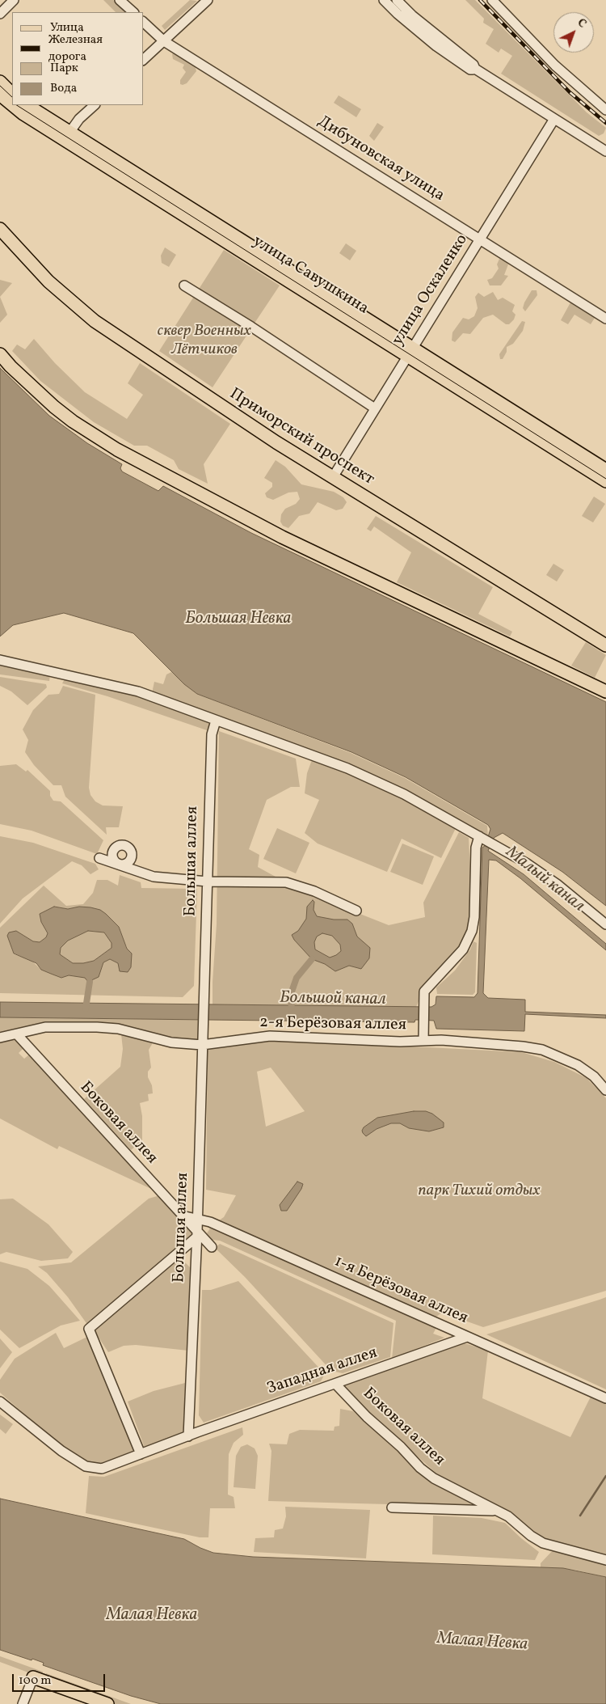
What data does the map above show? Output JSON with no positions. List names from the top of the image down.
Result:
{
  "streets": {
    "main road": ["улица Савушкина", "Приморский проспект"],
    "street": [
      "Дибуновская улица",
      "улица Оскаленко",
      "Большая аллея",
      "2-я Берёзовая аллея",
      "Боковая аллея",
      "1-я Берёзовая аллея",
      "Западная аллея"
    ]
  },
  "crossings": [
    ["Дибуновская улица", "улица Оскаленко"],
    ["улица Савушкина", "улица Оскаленко"],
    ["улица Оскаленко", "Приморский проспект"],
    ["Большая аллея", "2-я Берёзовая аллея"],
    ["Большая аллея", "Боковая аллея"],
    ["Большая аллея", "1-я Берёзовая аллея"],
    ["Большая аллея", "Западная аллея"],
    ["2-я Берёзовая аллея", "Боковая аллея"],
    ["Боковая аллея", "1-я Берёзовая аллея"],
    ["Боковая аллея", "Западная аллея"],
    ["1-я Берёзовая аллея", "Западная аллея"]
  ],
  "water": [
    "Большая Невка",
    "Малый канал",
    "Большой канал",
    "Малая Невка"
  ],
  "parks": ["сквер Военных Лётчиков", "парк Тихий отдых"],
  "legend": [
    "Улица",
    "Железная дорога",
    "Парк",
    "Вода"
  ],
  "scale_bar": "100 m",
  "north": "top right"
}
